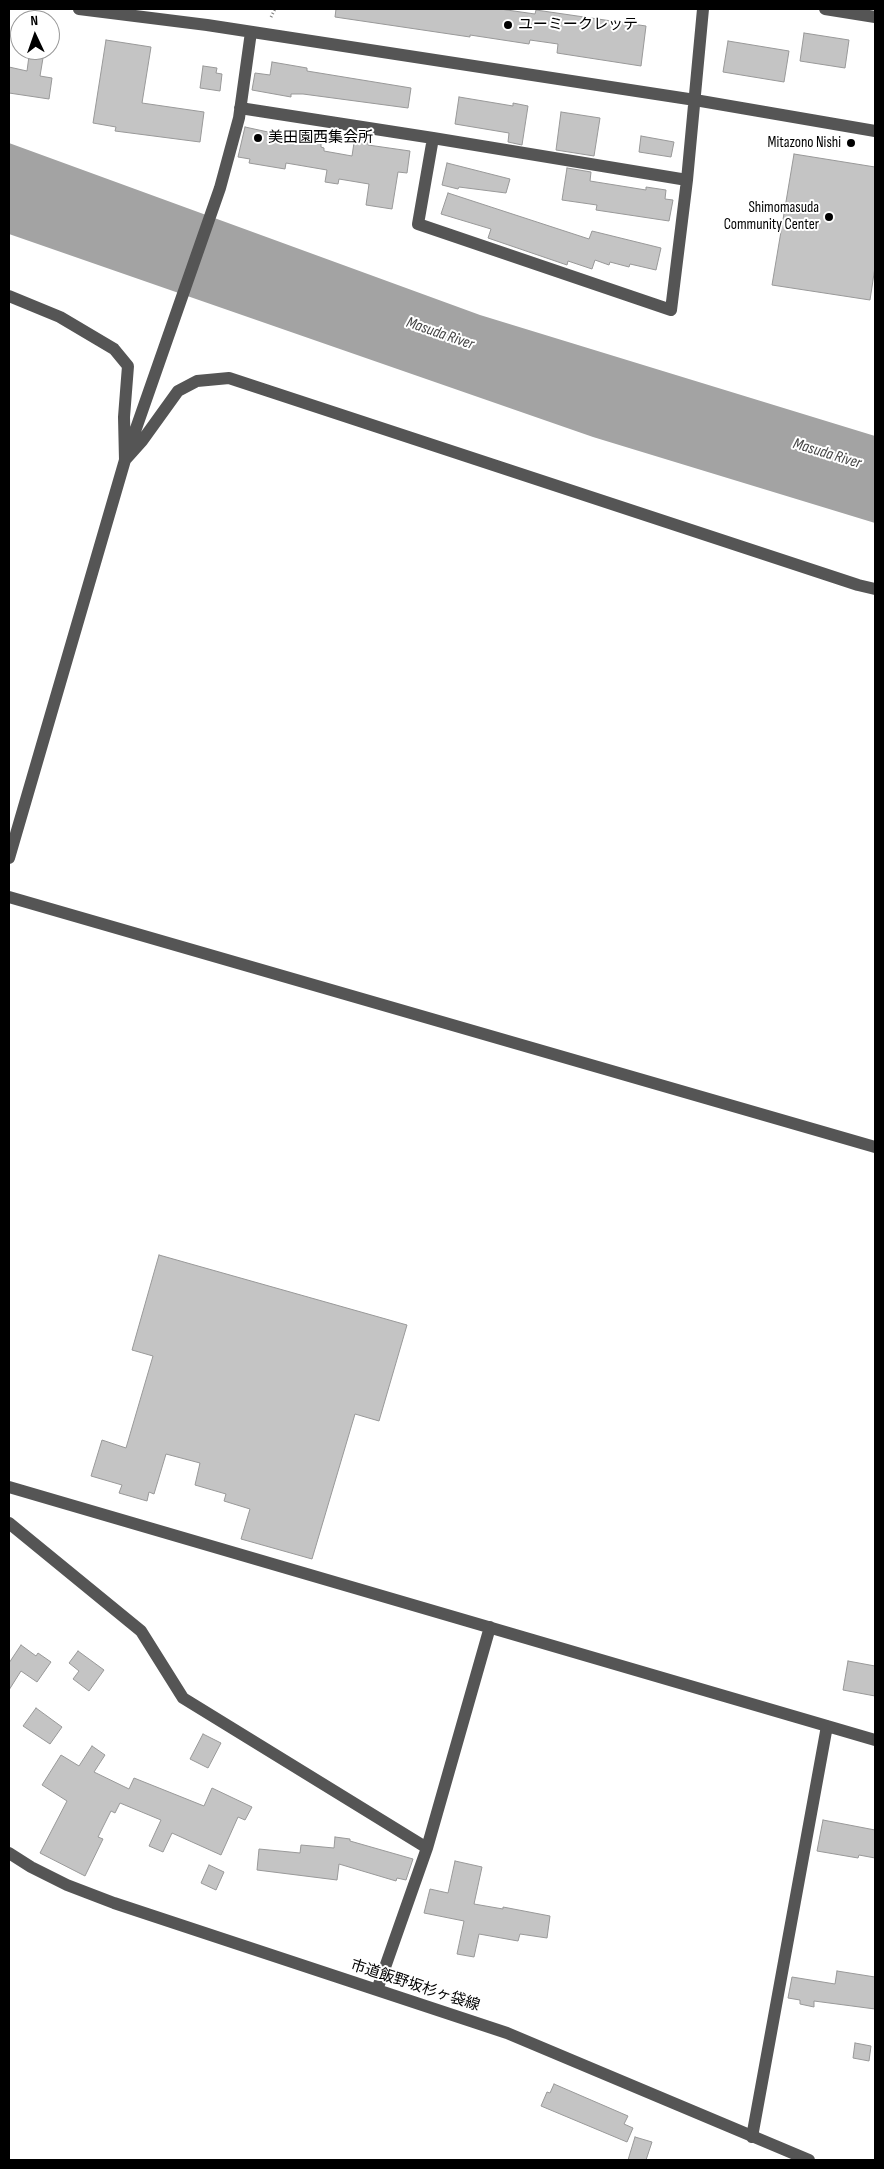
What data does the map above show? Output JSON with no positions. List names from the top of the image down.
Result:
{
  "streets": {
    "street": ["市道飯野坂杉ヶ袋線"]
  },
  "water": ["Masuda River"],
  "places": [
    "ユーミークレッテ",
    "美田園西集会所",
    "Mitazono Nishi",
    "Shimomasuda Community Center"
  ],
  "north": "top"
}
